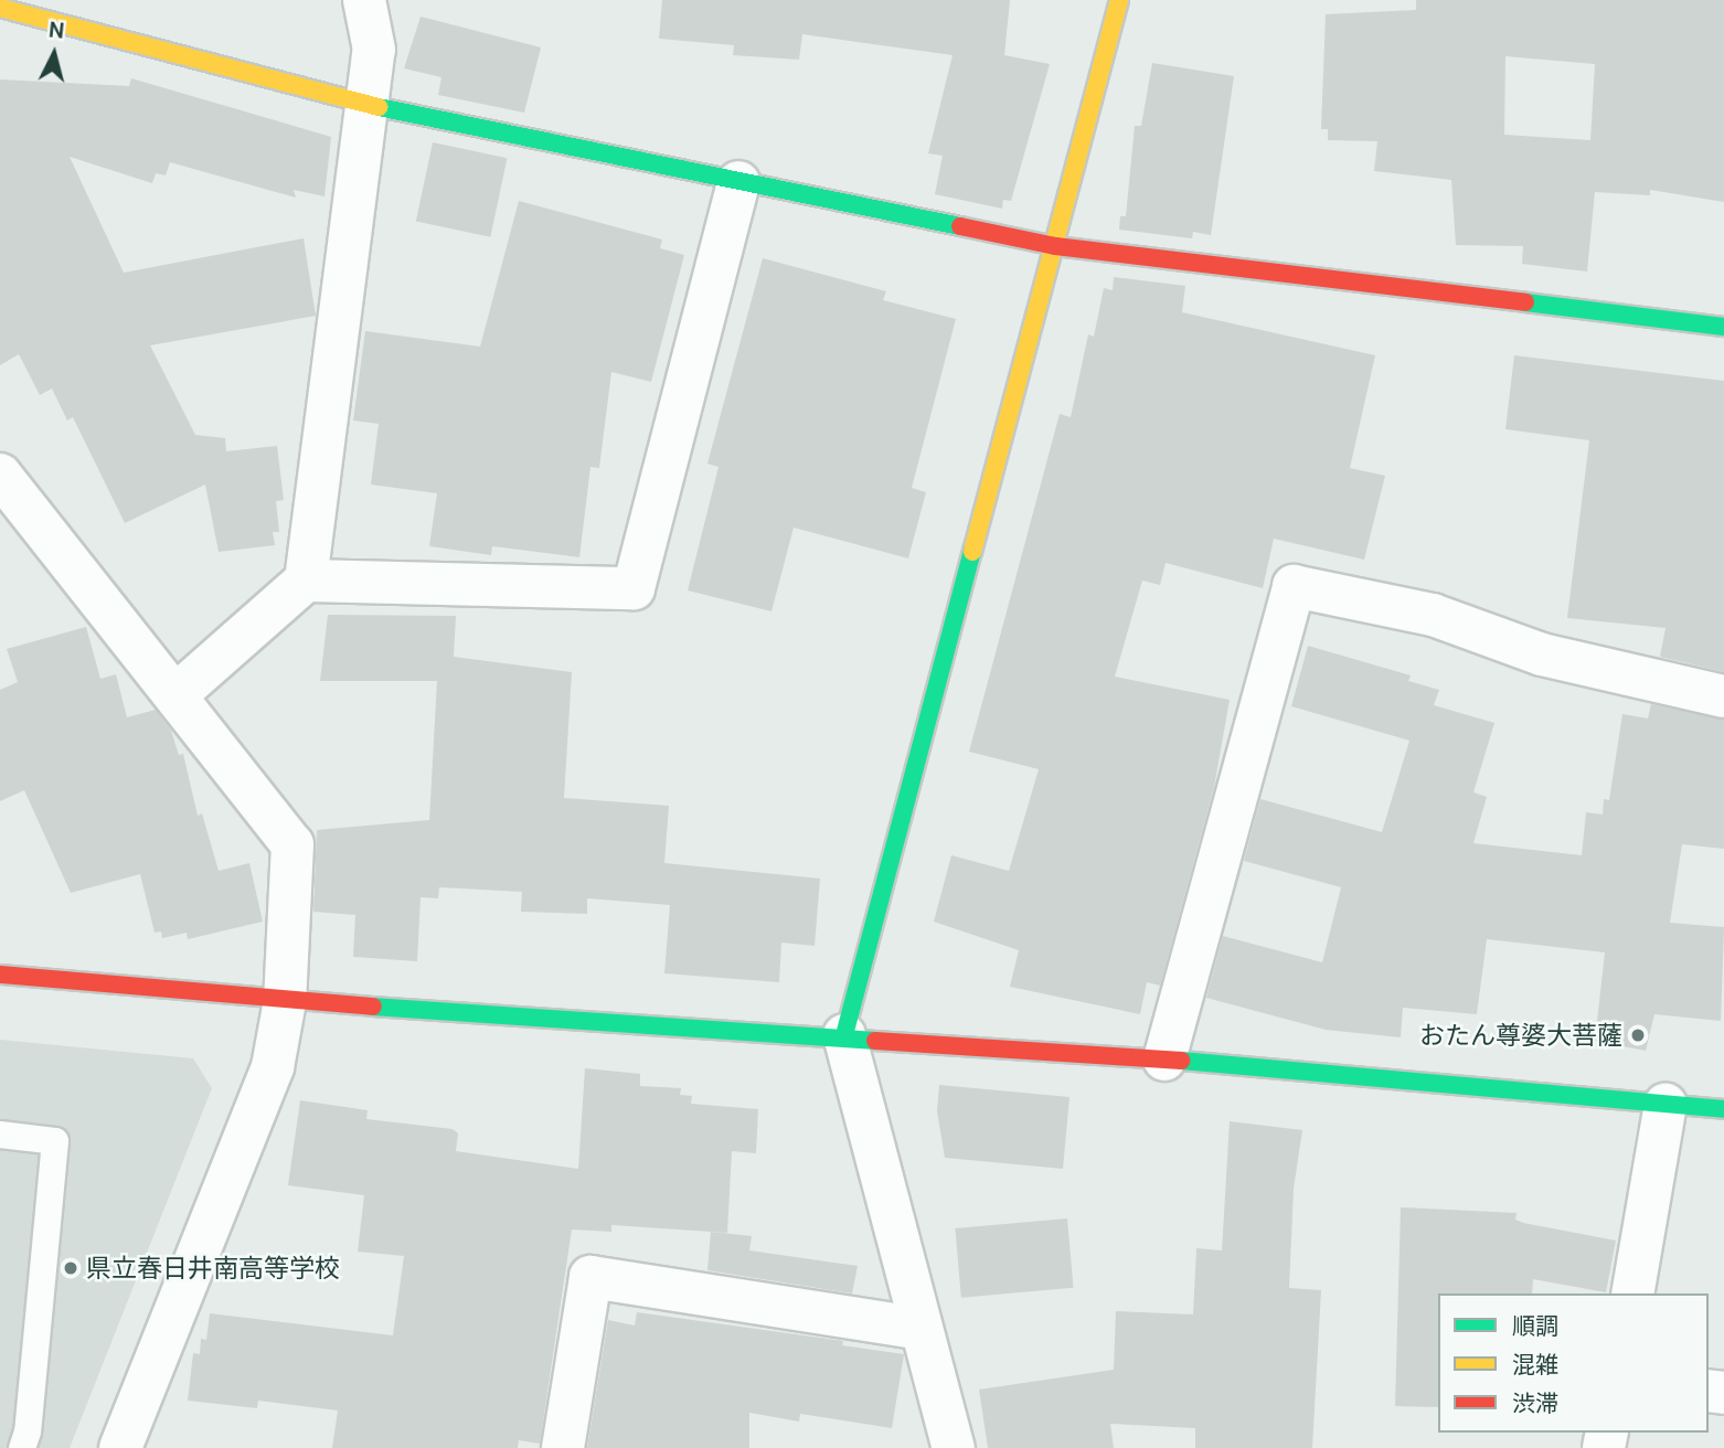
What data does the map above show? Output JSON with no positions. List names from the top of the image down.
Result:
{
  "places": ["おたん尊婆大菩薩", "県立春日井南高等学校"],
  "legend": ["順調", "混雑", "渋滞"],
  "north": "top"
}
